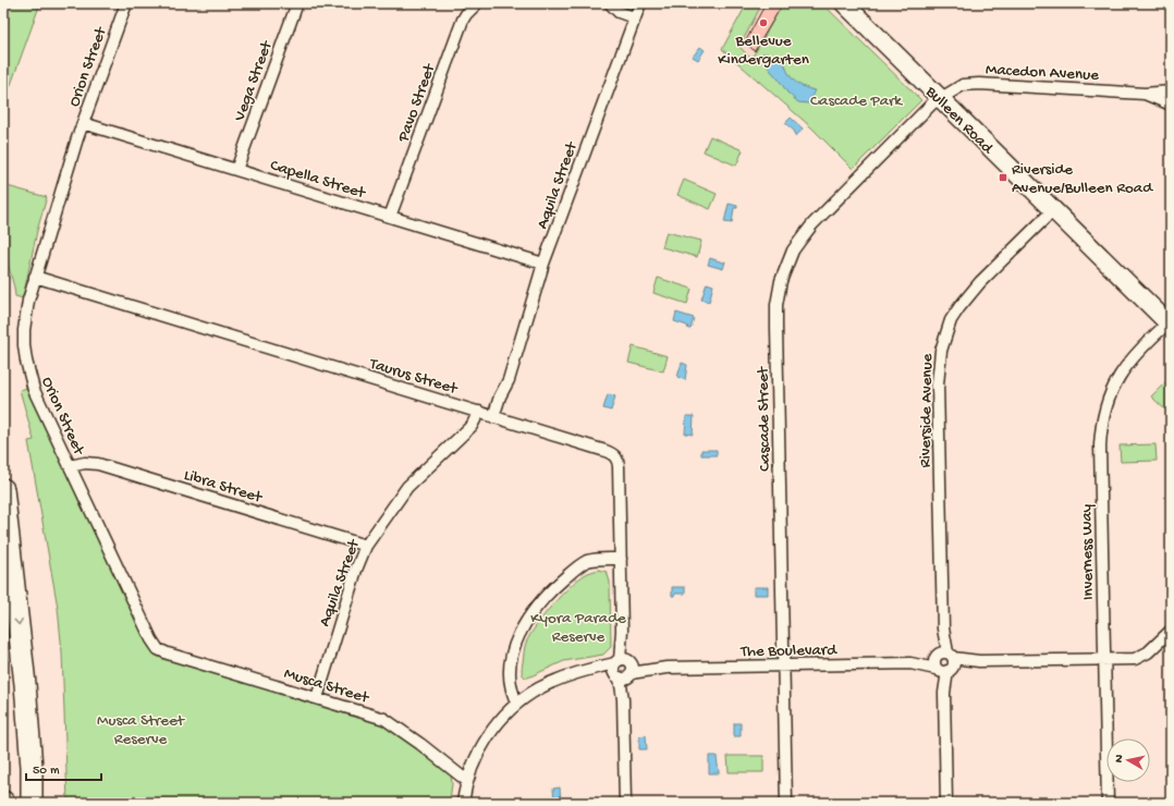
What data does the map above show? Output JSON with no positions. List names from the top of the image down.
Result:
{
  "streets": {
    "main road": ["Bulleen Road"],
    "street": [
      "Orion Street",
      "Macedon Avenue",
      "Vega Street",
      "Pavo Street",
      "Capella Street",
      "Aquila Street",
      "Taurus Street",
      "Riverside Avenue",
      "Cascade Street",
      "Libra Street",
      "Inverness Way",
      "The Boulevard",
      "Musca Street"
    ]
  },
  "crossings": [
    ["Orion Street", "Capella Street"],
    ["Orion Street", "Taurus Street"],
    ["Orion Street", "Libra Street"],
    ["Orion Street", "Musca Street"],
    ["Macedon Avenue", "Bulleen Road"],
    ["Macedon Avenue", "Cascade Street"],
    ["Vega Street", "Capella Street"],
    ["Pavo Street", "Capella Street"],
    ["Bulleen Road", "Riverside Avenue"],
    ["Bulleen Road", "Cascade Street"],
    ["Bulleen Road", "Inverness Way"],
    ["Capella Street", "Aquila Street"],
    ["Aquila Street", "Taurus Street"],
    ["Aquila Street", "Libra Street"],
    ["Aquila Street", "Musca Street"],
    ["Taurus Street", "The Boulevard"],
    ["Riverside Avenue", "The Boulevard"],
    ["Cascade Street", "The Boulevard"],
    ["Inverness Way", "The Boulevard"],
    ["The Boulevard", "Musca Street"]
  ],
  "parks": ["Cascade Park", "Kyora Parade Reserve", "Musca Street Reserve"],
  "places": {
    "other": ["Bellevue Kindergarten"],
    "transit": ["Riverside Avenue/Bulleen Road"]
  },
  "scale_bar": "50 m",
  "north": "left"
}
